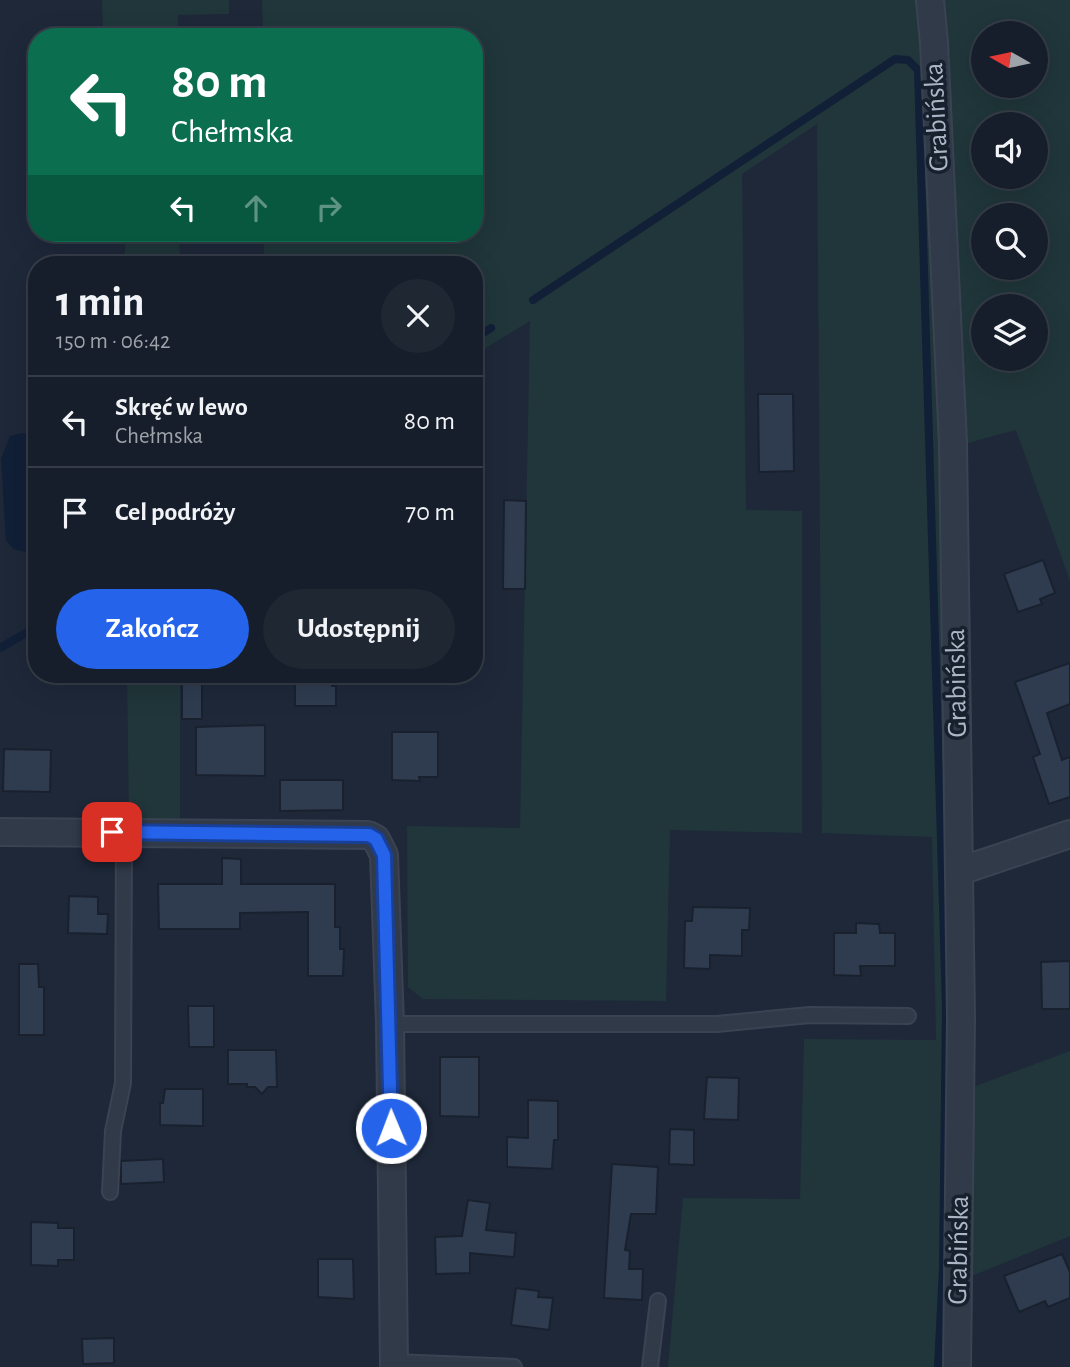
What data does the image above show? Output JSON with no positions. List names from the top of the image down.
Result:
{
  "streets": {
    "street": ["Grabińska"]
  },
  "north": "left",
  "page": {
    "turn": ["80 m", "Chełmska"],
    "heading": ["1 min", "150 m · 06:42"],
    "list": [
      {
        "name": "Skręć w lewo",
        "note": "Chełmska",
        "value": "80 m"
      },
      {
        "name": "Cel podróży",
        "value": "70 m"
      }
    ],
    "buttons": ["Zakończ", "Udostępnij"]
  }
}
